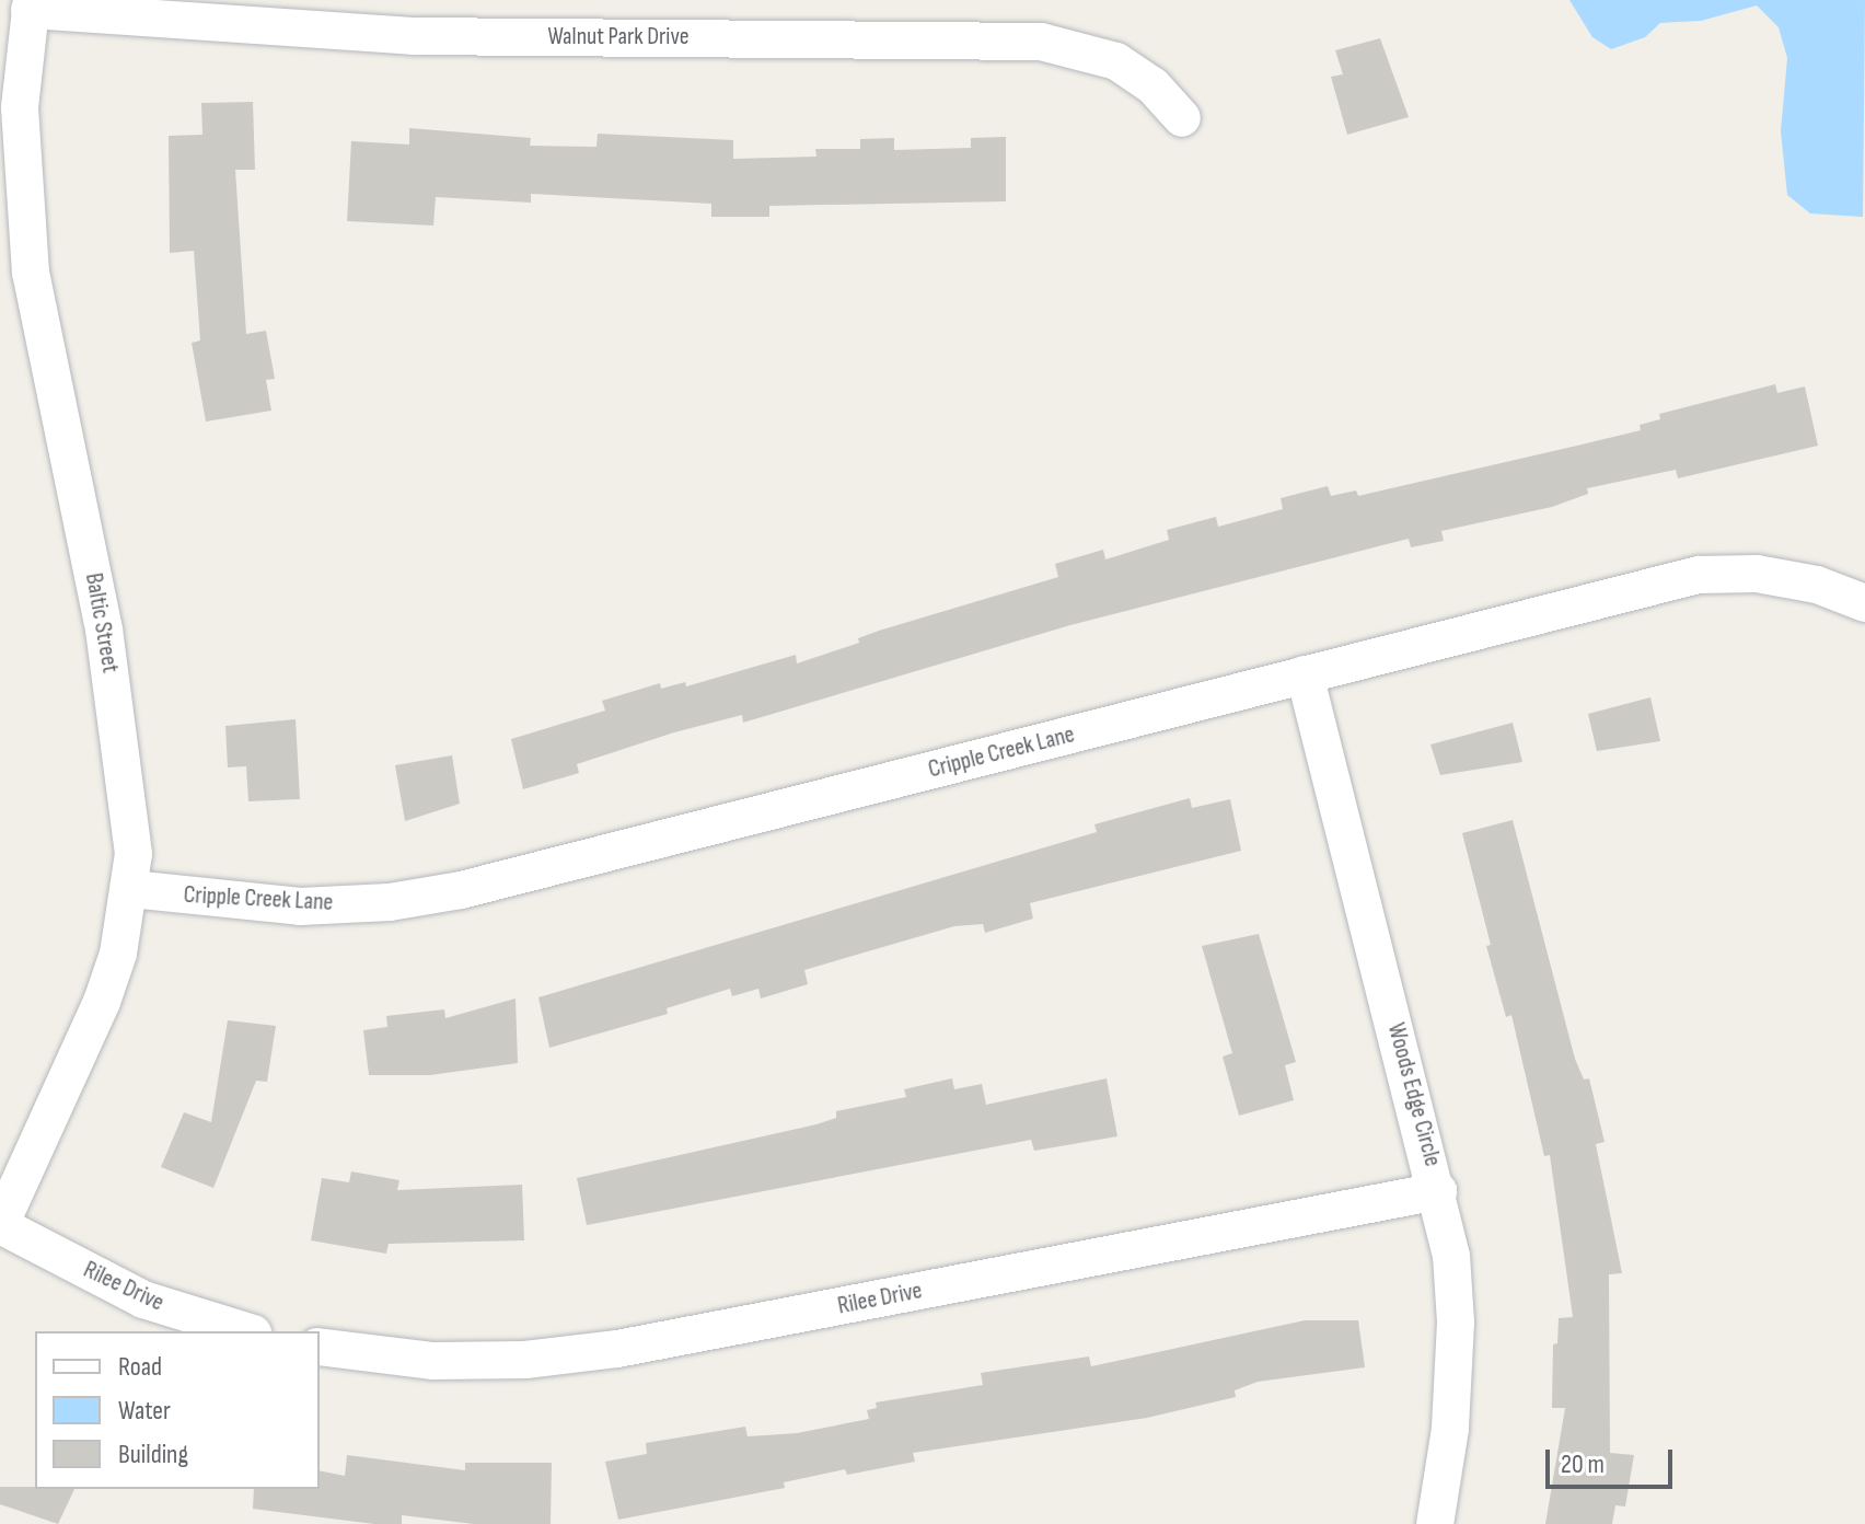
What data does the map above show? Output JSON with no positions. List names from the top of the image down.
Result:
{
  "streets": {
    "street": [
      "Walnut Park Drive",
      "Baltic Street",
      "Cripple Creek Lane",
      "Woods Edge Circle",
      "Rilee Drive"
    ]
  },
  "crossings": [
    ["Walnut Park Drive", "Baltic Street"],
    ["Baltic Street", "Cripple Creek Lane"],
    ["Baltic Street", "Rilee Drive"],
    ["Cripple Creek Lane", "Woods Edge Circle"],
    ["Woods Edge Circle", "Rilee Drive"]
  ],
  "legend": ["Road", "Water", "Building"],
  "scale_bar": "20 m"
}
